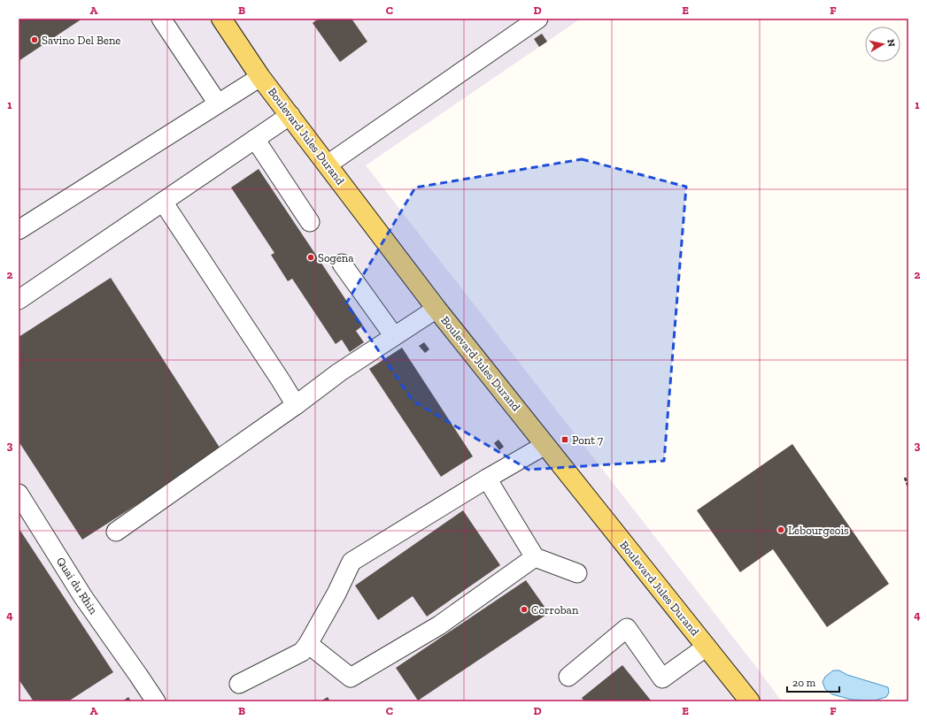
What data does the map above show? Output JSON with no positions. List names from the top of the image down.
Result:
{
  "streets": {
    "main road": ["Boulevard Jules Durand"],
    "lane": ["Quai du Rhin"]
  },
  "places": {
    "other": [
      "Savino Del Bene",
      "Sogena",
      "Lebourgeois",
      "Corroban"
    ],
    "transit": ["Pont 7"]
  },
  "scale_bar": "20 m",
  "north": "right",
  "grid": {
    "columns": [
      "A",
      "B",
      "C",
      "D",
      "E",
      "F"
    ],
    "rows": [
      "1",
      "2",
      "3",
      "4"
    ]
  }
}
